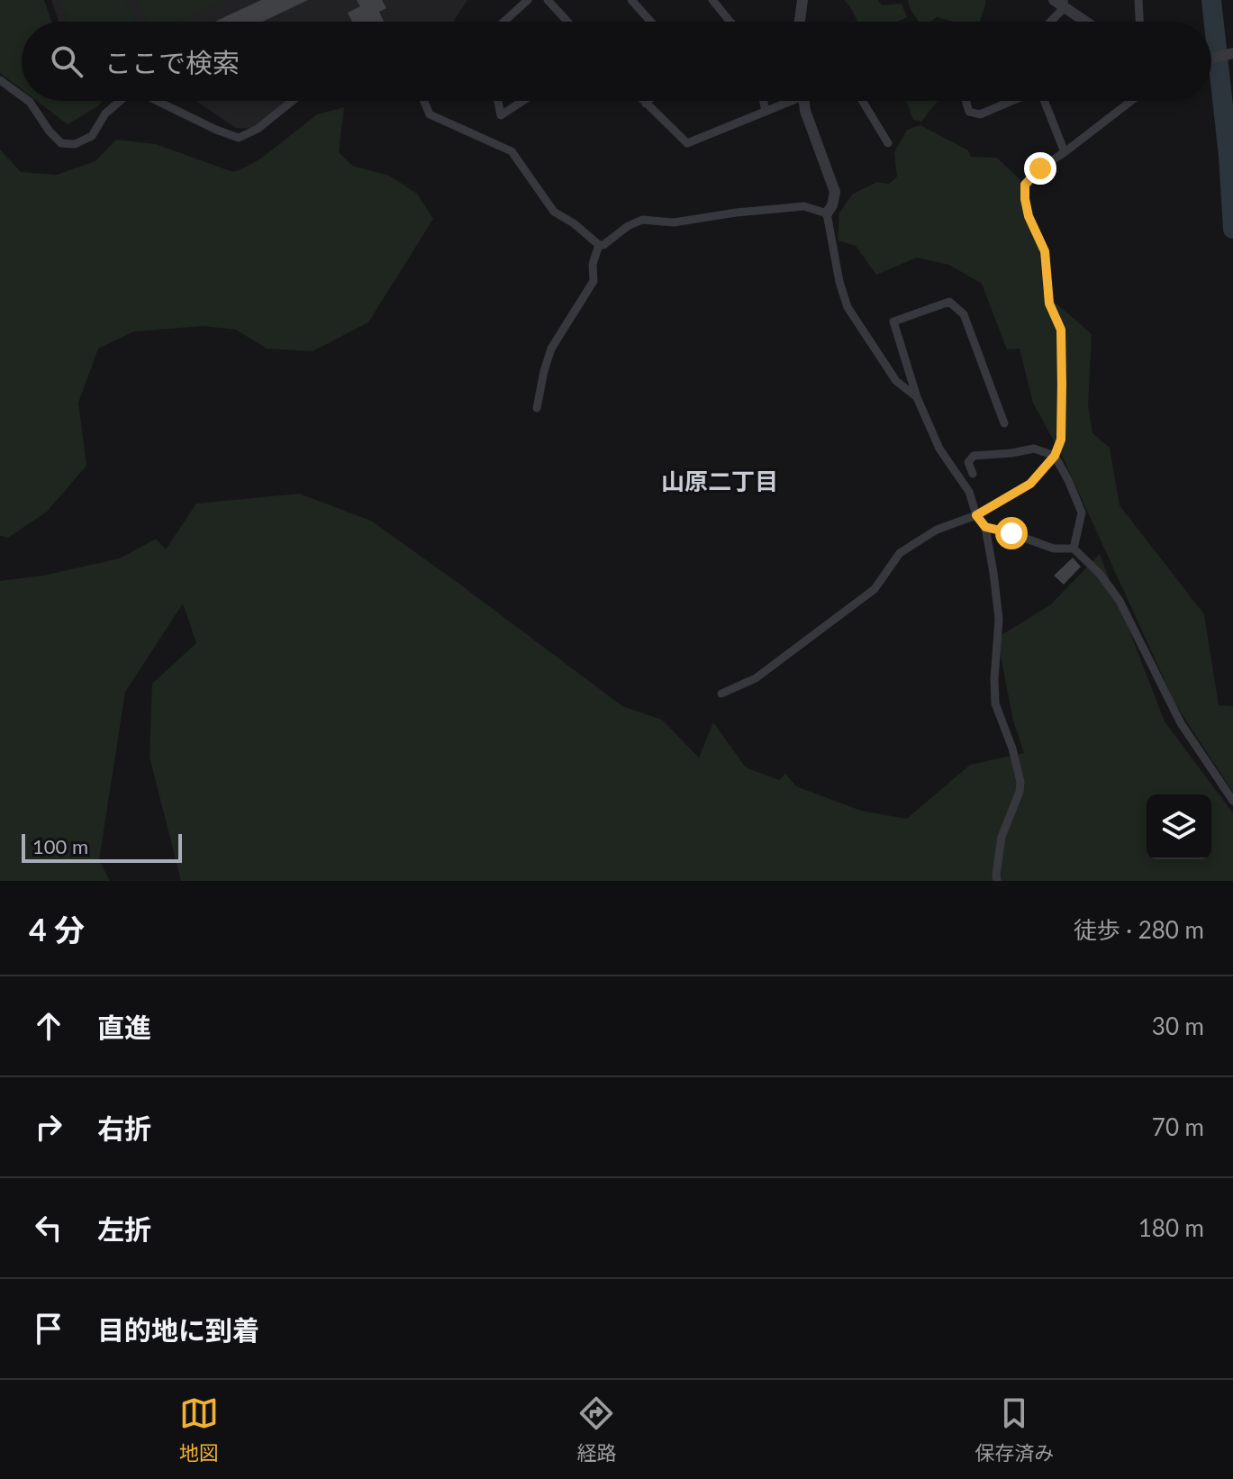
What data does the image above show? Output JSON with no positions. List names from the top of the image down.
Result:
{
  "districts": ["山原二丁目"],
  "scale_bar": "100 m",
  "page": {
    "search": "ここで検索",
    "scale": "100 m",
    "heading": ["4 分", "徒歩 · 280 m"],
    "list": [
      ["直進", "30 m"],
      ["右折", "70 m"],
      ["左折", "180 m"],
      "目的地に到着"
    ],
    "nav": ["地図", "経路", "保存済み"]
  }
}
